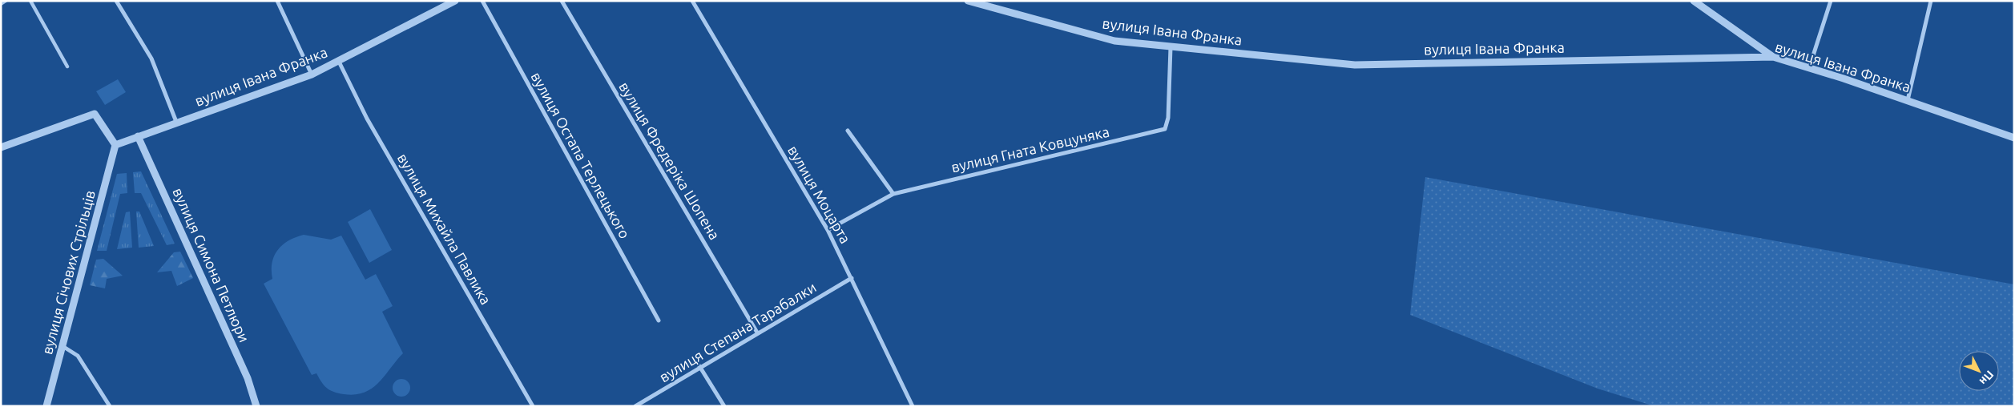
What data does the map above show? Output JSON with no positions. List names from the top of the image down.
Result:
{
  "streets": {
    "street": [
      "вулиця Івана Франка",
      "вулиця Гната Ковцуняка",
      "вулиця Остапа Терлецького",
      "вулиця Фредеріка Шопена",
      "вулиця Моцарта",
      "вулиця Михайла Павлика",
      "вулиця Симона Петлюри",
      "вулиця Січових Стрільців",
      "вулиця Степана Тарабалки"
    ]
  },
  "crossings": [
    ["вулиця Івана Франка", "вулиця Гната Ковцуняка"],
    ["вулиця Івана Франка", "вулиця Михайла Павлика"],
    ["вулиця Івана Франка", "вулиця Симона Петлюри"],
    ["вулиця Івана Франка", "вулиця Січових Стрільців"],
    ["вулиця Гната Ковцуняка", "вулиця Моцарта"],
    ["вулиця Фредеріка Шопена", "вулиця Степана Тарабалки"],
    ["вулиця Моцарта", "вулиця Степана Тарабалки"]
  ],
  "north": "bottom right"
}
